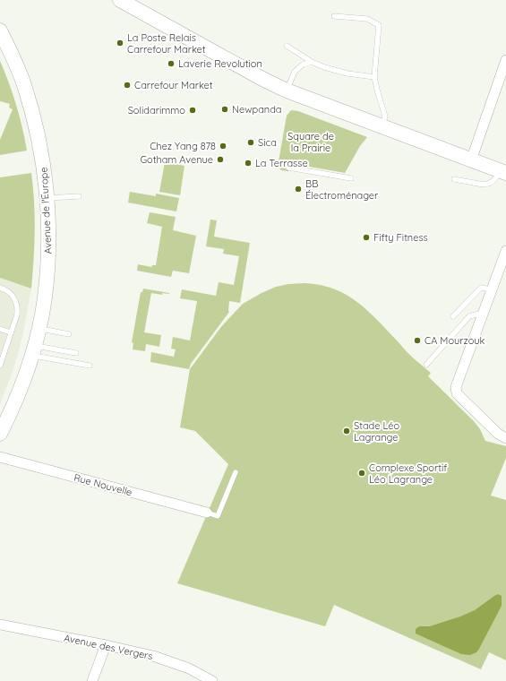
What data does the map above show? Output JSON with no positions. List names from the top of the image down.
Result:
{
  "streets": {
    "main road": ["Avenue de l'Europe"],
    "street": ["Rue Nouvelle", "Avenue des Vergers"]
  },
  "parks": ["Square de la Prairie"],
  "places": [
    "La Poste Relais Carrefour Market",
    "Laverie Revolution",
    "Carrefour Market",
    "Newpanda",
    "Solidarimmo",
    "Sica",
    "Chez Yang 878",
    "Gotham Avenue",
    "La Terrasse",
    "BB Électroménager",
    "Fifty Fitness",
    "CA Mourzouk",
    "Stade Léo Lagrange",
    "Complexe Sportif Léo Lagrange"
  ]
}
